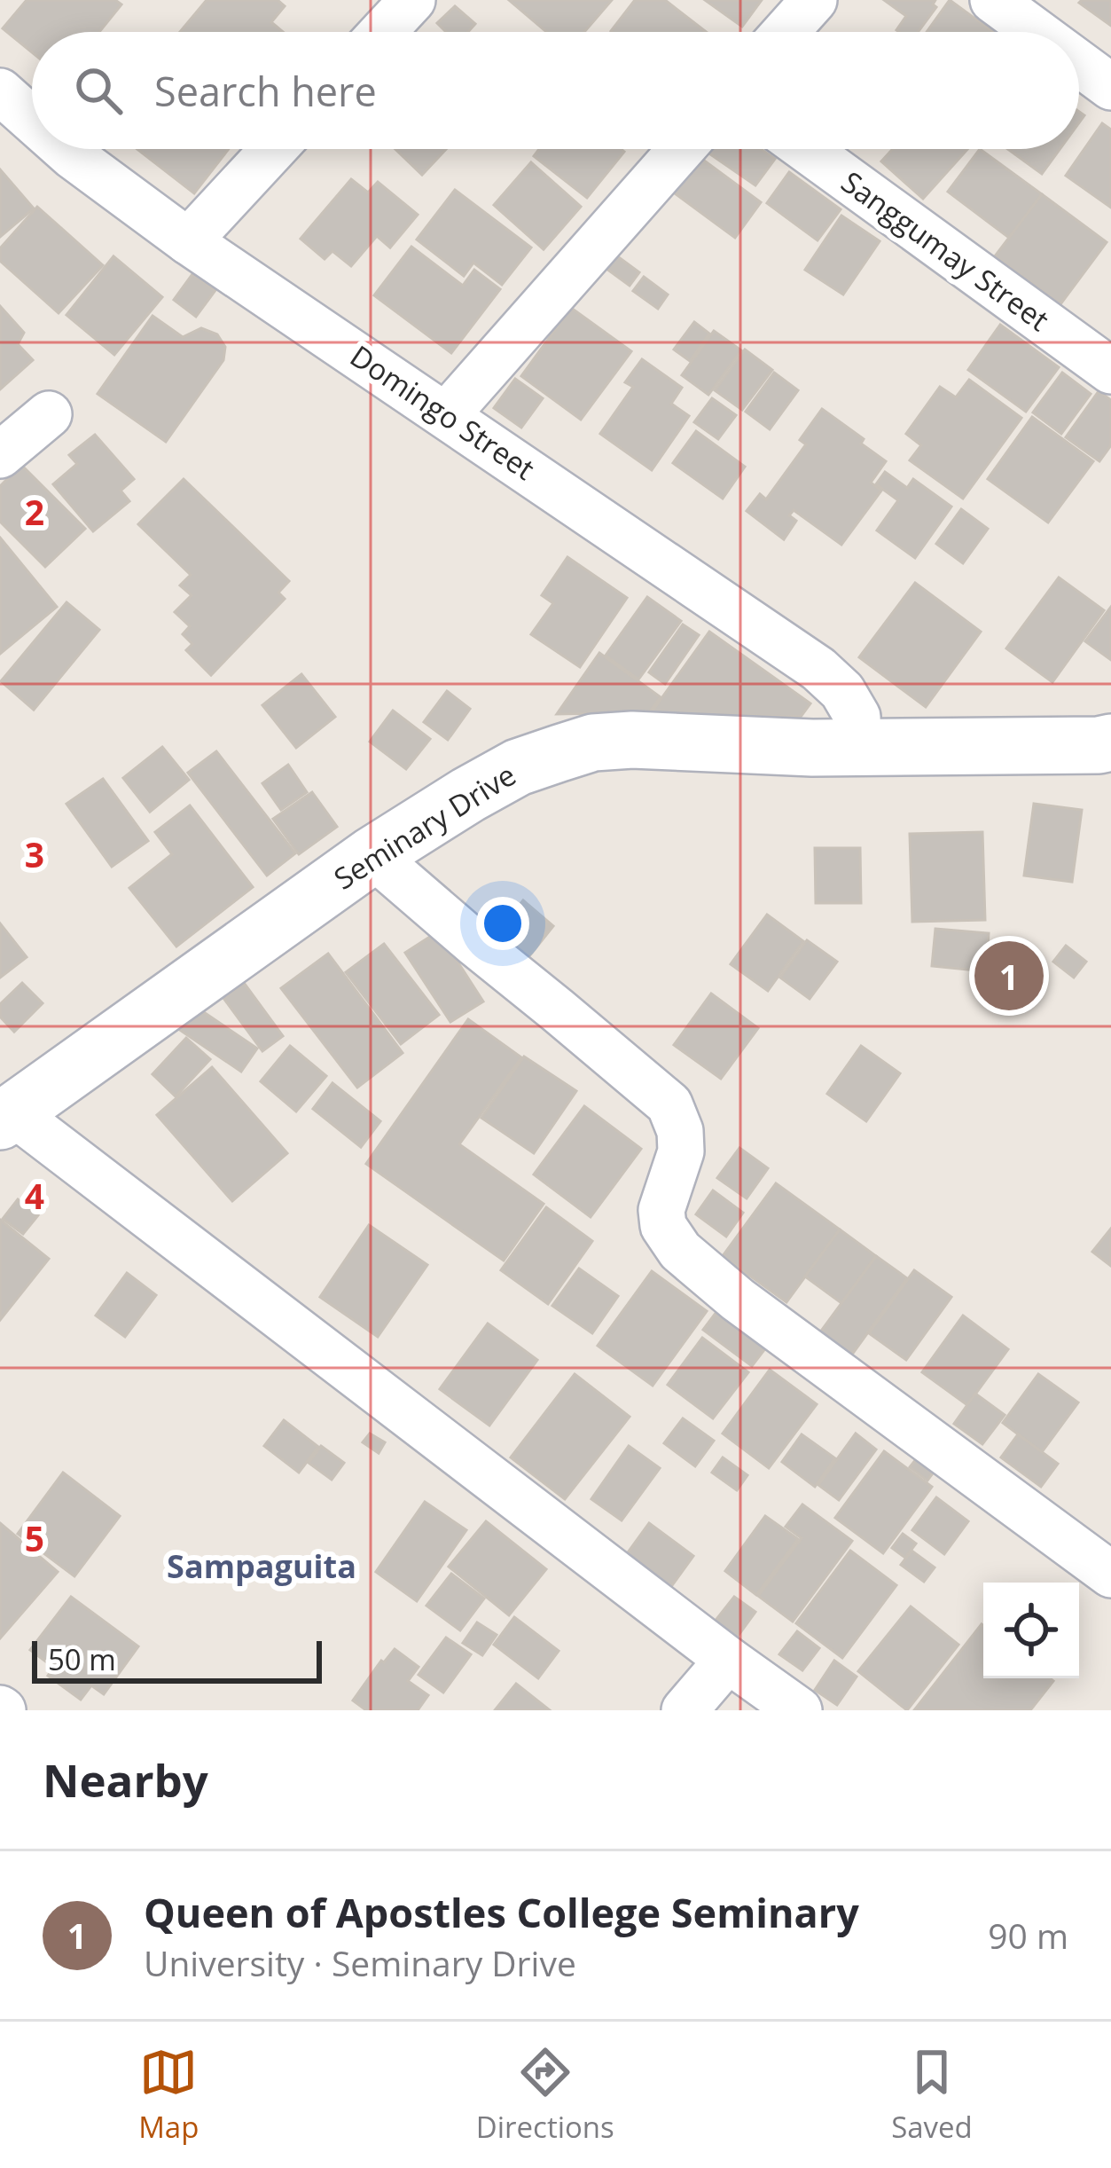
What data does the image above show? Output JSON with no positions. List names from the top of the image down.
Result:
{
  "streets": {
    "street": ["Sanggumay Street", "Domingo Street", "Seminary Drive"]
  },
  "crossings": [
    ["Domingo Street", "Seminary Drive"]
  ],
  "districts": ["Sampaguita"],
  "scale_bar": "50 m",
  "page": {
    "search": "Search here",
    "pins": "1",
    "scale": "50 m",
    "heading": "Nearby",
    "list": [
      {
        "mark": "1",
        "name": "Queen of Apostles College Seminary",
        "note": "University · Seminary Drive",
        "value": "90 m"
      }
    ],
    "nav": ["Map", "Directions", "Saved"]
  },
  "grid": {
    "rows": [
      "2",
      "3",
      "4",
      "5"
    ]
  }
}
